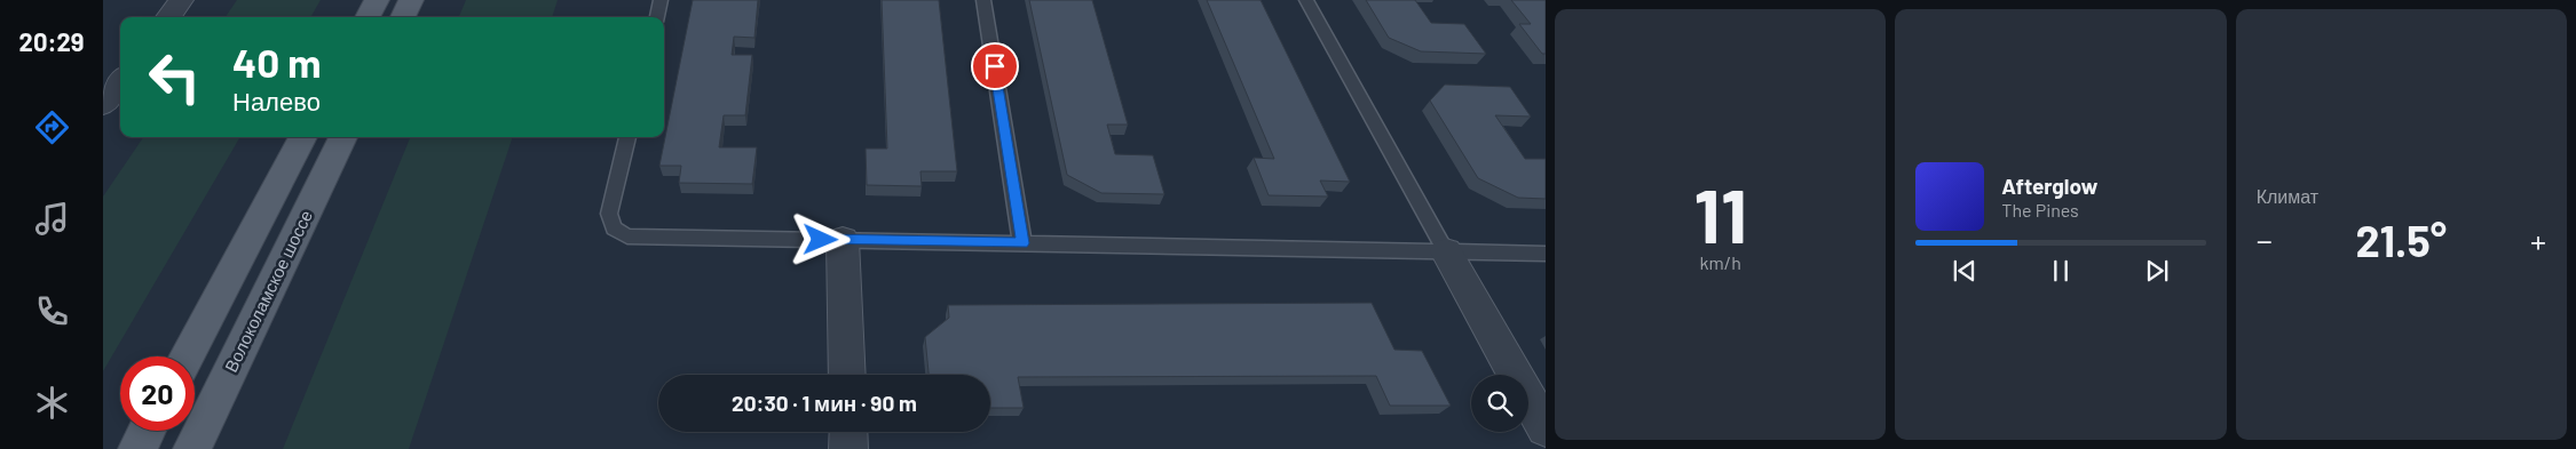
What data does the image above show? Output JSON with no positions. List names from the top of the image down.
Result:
{
  "streets": {
    "main road": ["Волоколамское шоссе"]
  },
  "page": {
    "tabs": "20:29",
    "tile": [
      ["11", "km/h"],
      "Климат"
    ],
    "turn": ["40 m", "Налево"],
    "song": ["Afterglow", "The Pines"],
    "heat": ["−", "21.5°", "+"],
    "limit": "20",
    "trip": "20:30 · 1 мин · 90 m"
  }
}
